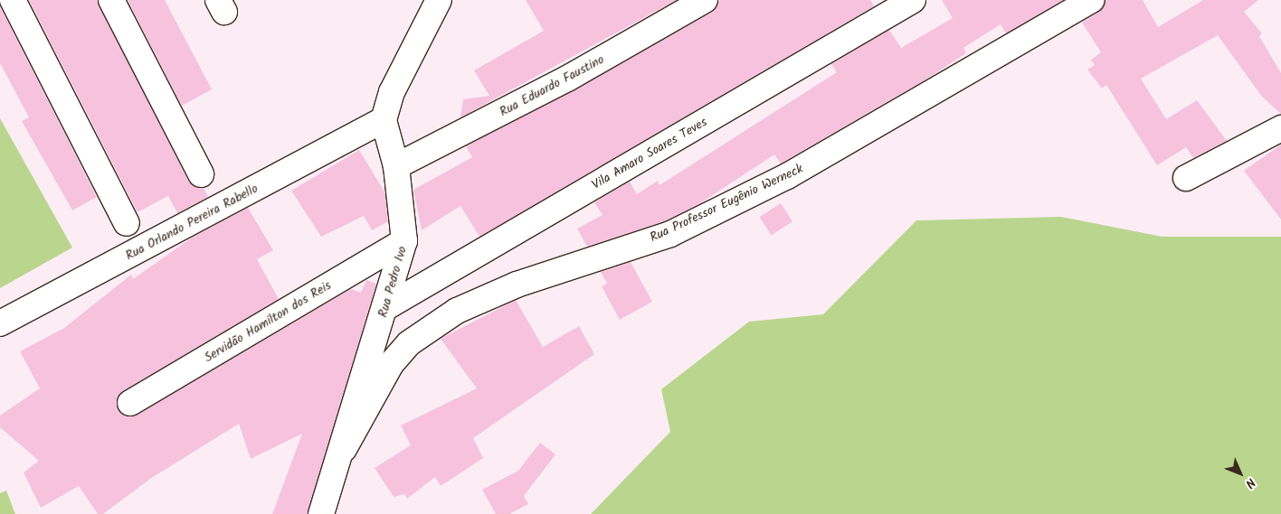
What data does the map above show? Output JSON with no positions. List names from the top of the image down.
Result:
{
  "streets": {
    "street": [
      "Rua Eduardo Faustino",
      "Vila Amaro Soares Teves",
      "Rua Professor Eugênio Werneck",
      "Rua Orlando Pereira Rabello",
      "Rua Pedro Ivo",
      "Servidão Hamilton dos Reis"
    ]
  },
  "crossings": [
    ["Rua Eduardo Faustino", "Rua Pedro Ivo"],
    ["Vila Amaro Soares Teves", "Rua Pedro Ivo"],
    ["Rua Professor Eugênio Werneck", "Rua Pedro Ivo"],
    ["Rua Orlando Pereira Rabello", "Rua Pedro Ivo"],
    ["Rua Pedro Ivo", "Servidão Hamilton dos Reis"]
  ],
  "north": "bottom right"
}
